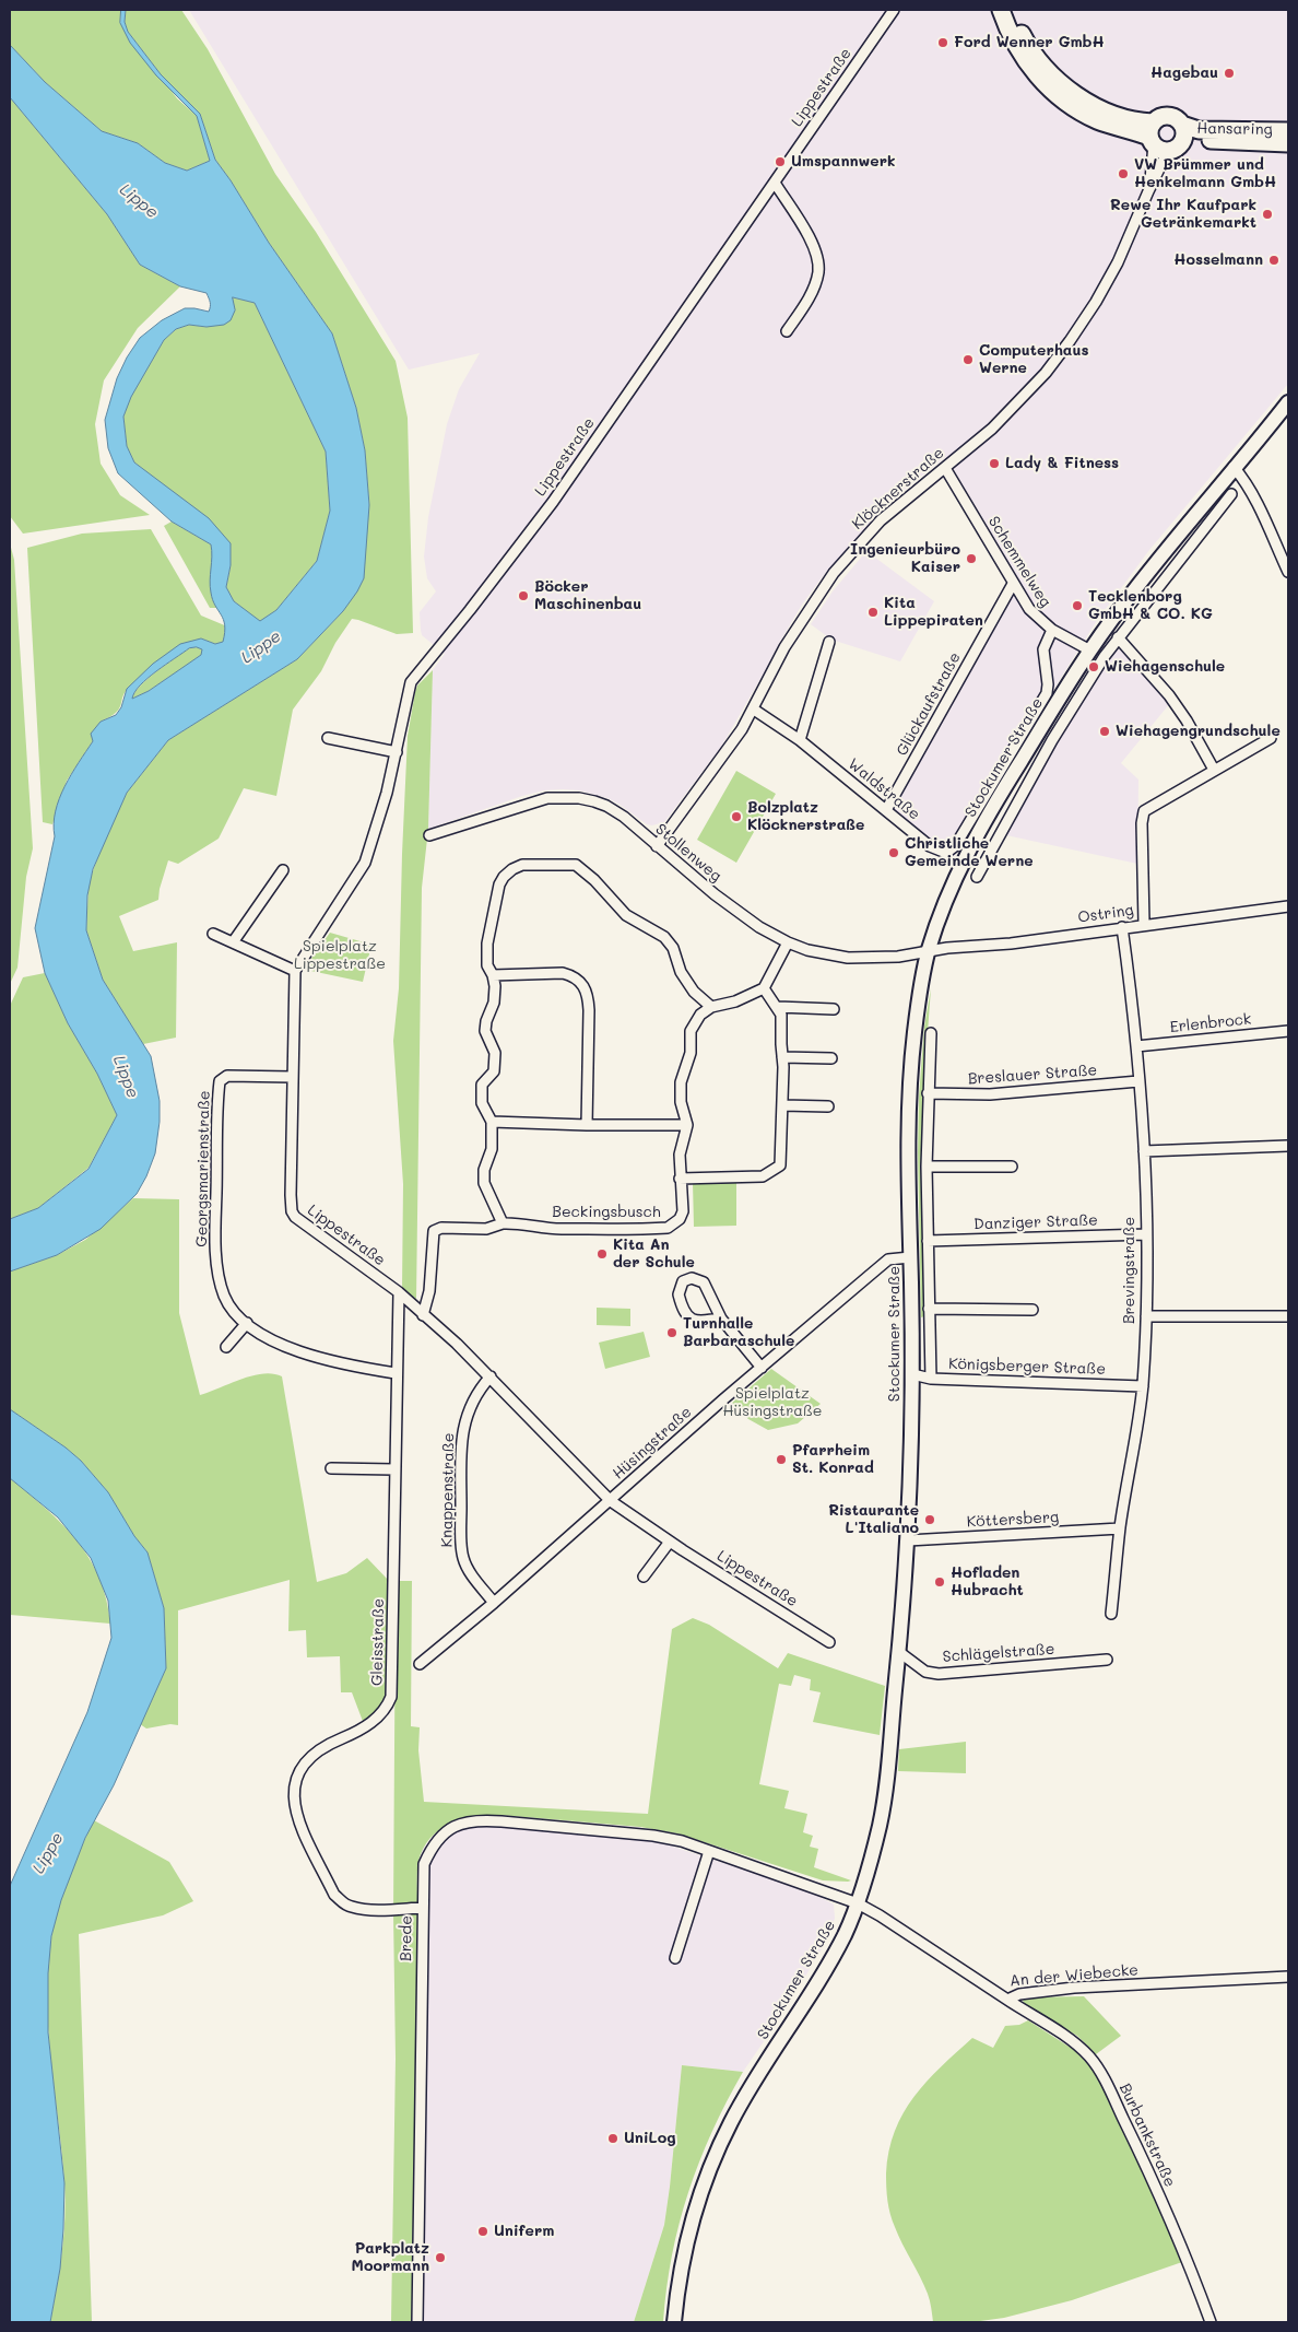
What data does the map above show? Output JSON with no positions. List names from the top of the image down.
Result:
{
  "streets": {
    "main road": ["Hansaring", "Stockumer Straße"],
    "street": [
      "Lippestraße",
      "Klöcknerstraße",
      "Schemmelweg",
      "Glückaufstraße",
      "Waldstraße",
      "Stollenweg",
      "Ostring",
      "Erlenbrock",
      "Breslauer Straße",
      "Georgsmarienstraße",
      "Beckingsbusch",
      "Danziger Straße",
      "Brevingstraße",
      "Königsberger Straße",
      "Hüsingstraße",
      "Knappenstraße",
      "Köttersberg",
      "Gleisstraße",
      "Schlägelstraße",
      "Brede",
      "An der Wiebecke",
      "Burbankstraße"
    ]
  },
  "crossings": [
    ["Lippestraße", "Georgsmarienstraße"],
    ["Lippestraße", "Beckingsbusch"],
    ["Lippestraße", "Hüsingstraße"],
    ["Lippestraße", "Knappenstraße"],
    ["Lippestraße", "Gleisstraße"],
    ["Hansaring", "Klöcknerstraße"],
    ["Klöcknerstraße", "Schemmelweg"],
    ["Klöcknerstraße", "Waldstraße"],
    ["Klöcknerstraße", "Stollenweg"],
    ["Schemmelweg", "Glückaufstraße"],
    ["Schemmelweg", "Stockumer Straße"],
    ["Glückaufstraße", "Waldstraße"],
    ["Stockumer Straße", "Waldstraße"],
    ["Stockumer Straße", "Stollenweg"],
    ["Stockumer Straße", "Ostring"],
    ["Stockumer Straße", "Königsberger Straße"],
    ["Stockumer Straße", "Hüsingstraße"],
    ["Stockumer Straße", "Köttersberg"],
    ["Stockumer Straße", "Schlägelstraße"],
    ["Stockumer Straße", "Brede"],
    ["Stockumer Straße", "An der Wiebecke"],
    ["Stollenweg", "Ostring"],
    ["Ostring", "Brevingstraße"],
    ["Erlenbrock", "Brevingstraße"],
    ["Breslauer Straße", "Brevingstraße"],
    ["Georgsmarienstraße", "Gleisstraße"],
    ["Danziger Straße", "Brevingstraße"],
    ["Brevingstraße", "Königsberger Straße"],
    ["Brevingstraße", "Köttersberg"],
    ["Hüsingstraße", "Knappenstraße"],
    ["Gleisstraße", "Brede"],
    ["Brede", "An der Wiebecke"],
    ["An der Wiebecke", "Burbankstraße"]
  ],
  "water": ["Lippe"],
  "parks": ["Spielplatz Lippestraße", "Spielplatz Hüsingstraße"],
  "places": [
    "Ford Wenner GmbH",
    "Hagebau",
    "Umspannwerk",
    "VW Brümmer und Henkelmann GmbH",
    "Rewe Ihr Kaufpark Getränkemarkt",
    "Hosselmann",
    "Computerhaus Werne",
    "Lady & Fitness",
    "Ingenieurbüro Kaiser",
    "Böcker Maschinenbau",
    "Tecklenborg GmbH & CO. KG",
    "Kita Lippepiraten",
    "Wiehagenschule",
    "Wiehagengrundschule",
    "Bolzplatz Klöcknerstraße",
    "Christliche Gemeinde Werne",
    "Kita An der Schule",
    "Turnhalle Barbaraschule",
    "Pfarrheim St. Konrad",
    "Ristaurante L'Italiano",
    "Hofladen Hubracht",
    "UniLog",
    "Uniferm",
    "Parkplatz Moormann"
  ]
}
